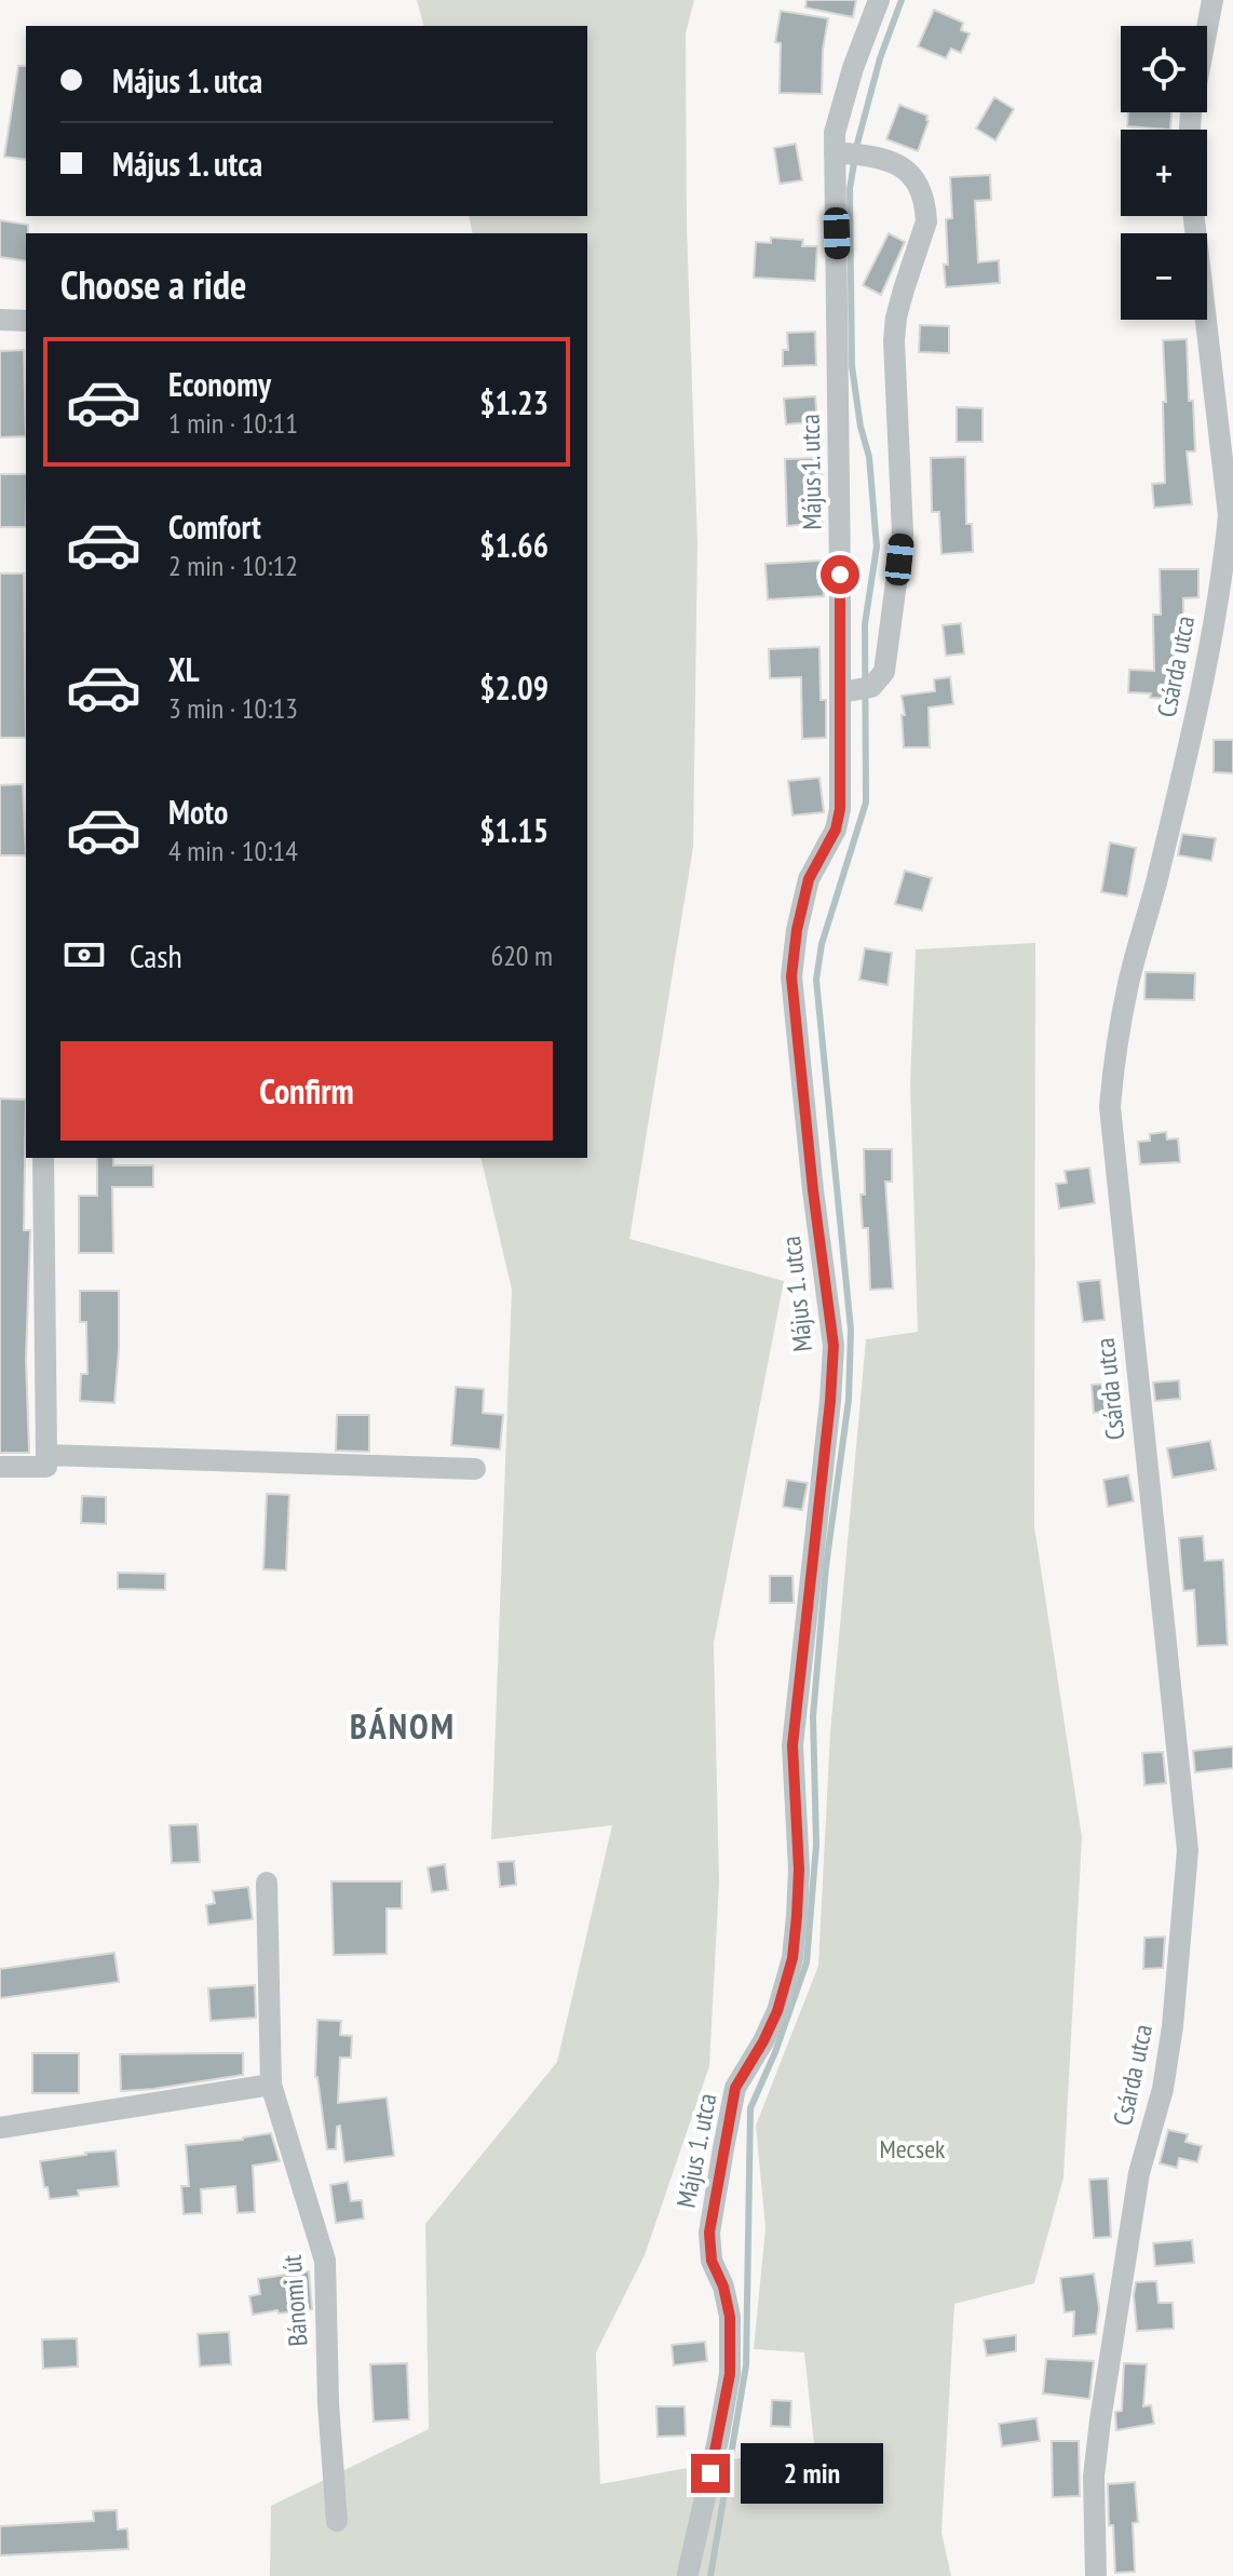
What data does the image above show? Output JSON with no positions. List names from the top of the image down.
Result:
{
  "streets": {
    "street": ["Május 1. utca", "Csárda utca", "Bánomi út"]
  },
  "districts": ["BÁNOM"],
  "parks": ["Mecsek"],
  "page": {
    "map_buttons": ["+", "−"],
    "banner": ["Május 1. utca", "Május 1. utca"],
    "heading": "Choose a ride",
    "list": [
      {
        "name": "Economy",
        "note": "1 min · 10:11",
        "value": "$1.23"
      },
      {
        "name": "Comfort",
        "note": "2 min · 10:12",
        "value": "$1.66"
      },
      {
        "name": "XL",
        "note": "3 min · 10:13",
        "value": "$2.09"
      },
      {
        "name": "Moto",
        "note": "4 min · 10:14",
        "value": "$1.15"
      }
    ],
    "pay": ["Cash", "620 m"],
    "buttons": "Confirm",
    "bubble": "2 min"
  }
}
